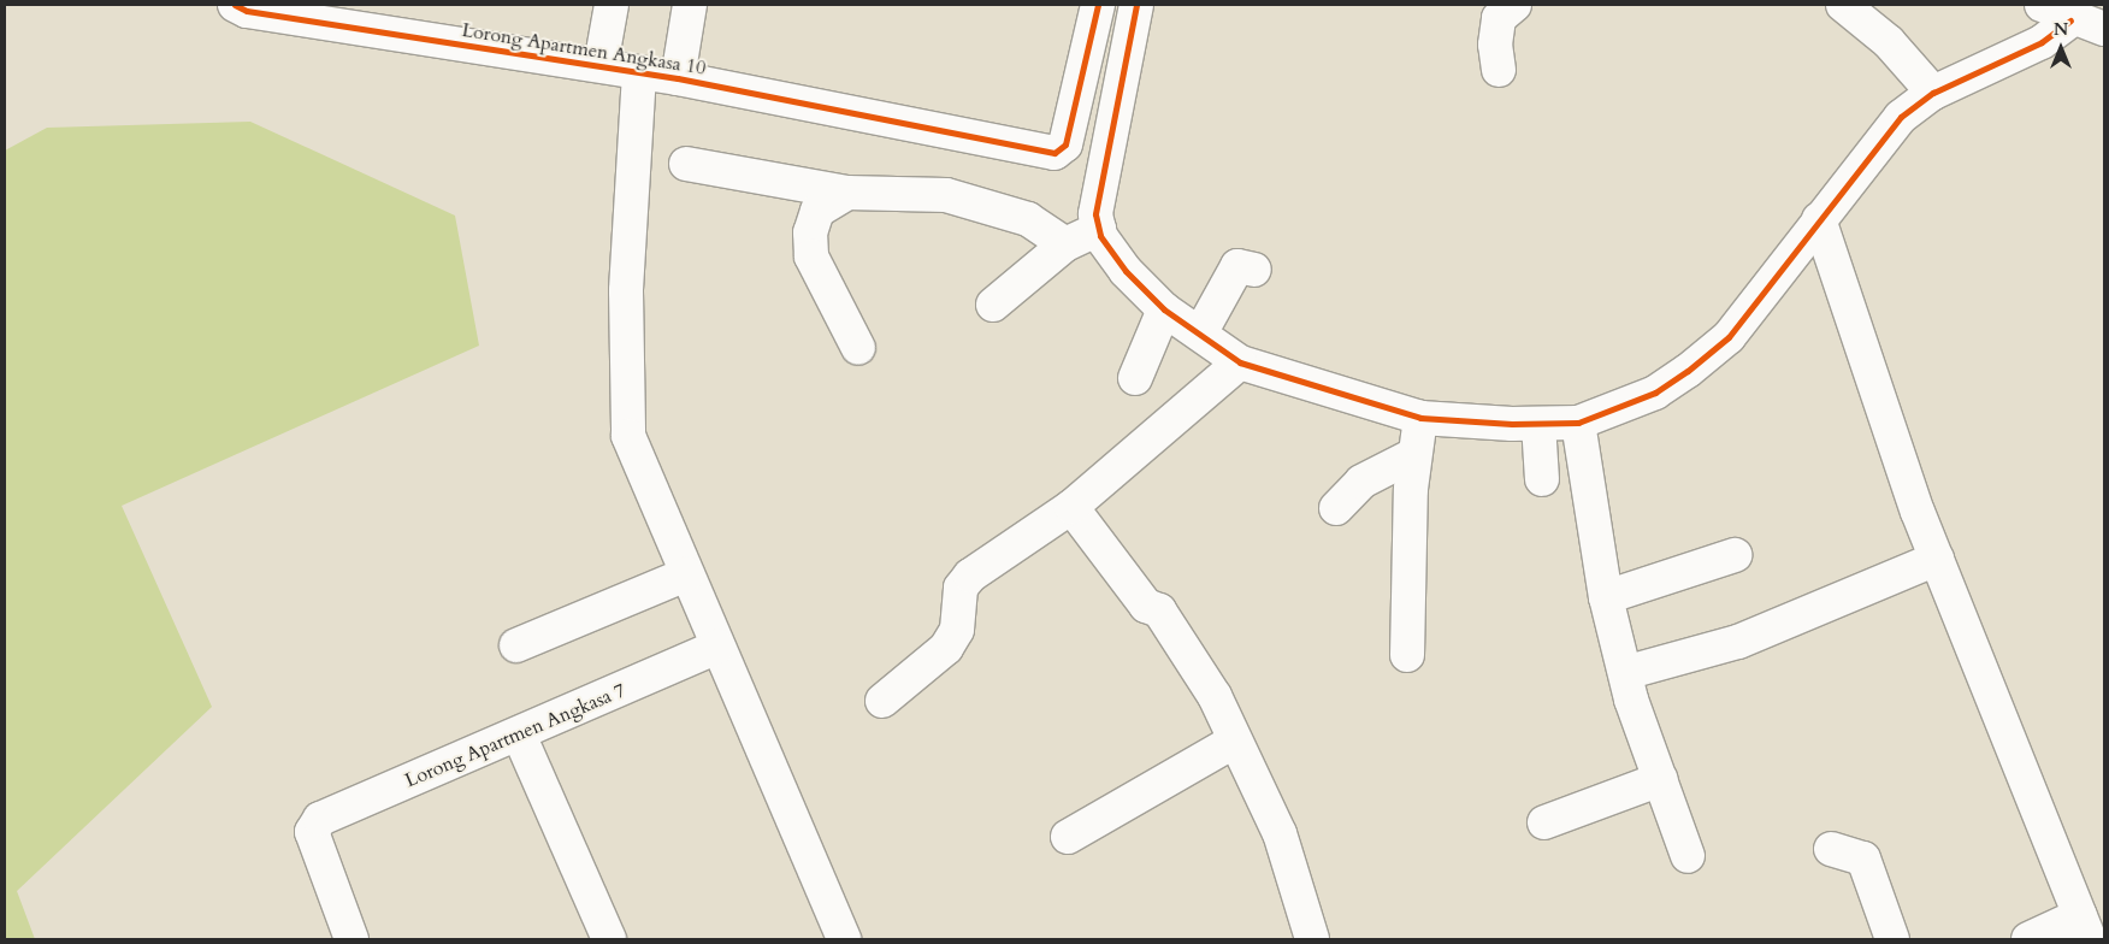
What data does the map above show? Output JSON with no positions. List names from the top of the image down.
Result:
{
  "streets": {
    "street": ["Lorong Apartmen Angkasa 10", "Lorong Apartmen Angkasa 7"]
  },
  "north": "top"
}
